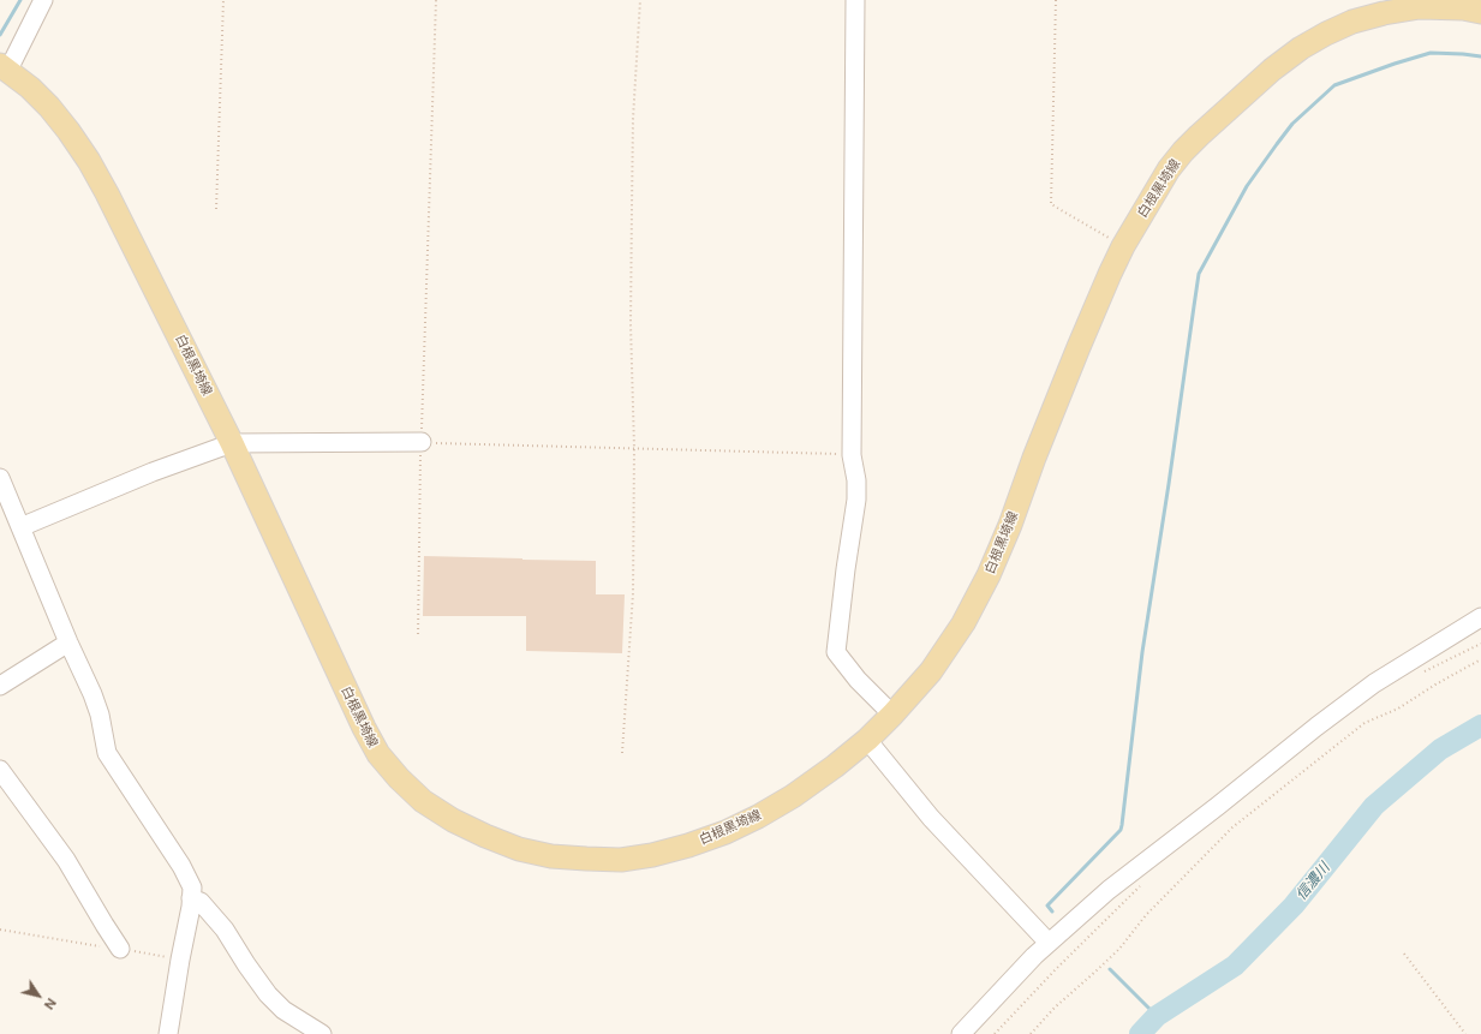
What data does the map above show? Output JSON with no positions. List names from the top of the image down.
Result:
{
  "streets": {
    "main road": ["白根黒埼線"]
  },
  "water": ["信濃川"],
  "north": "bottom right"
}
